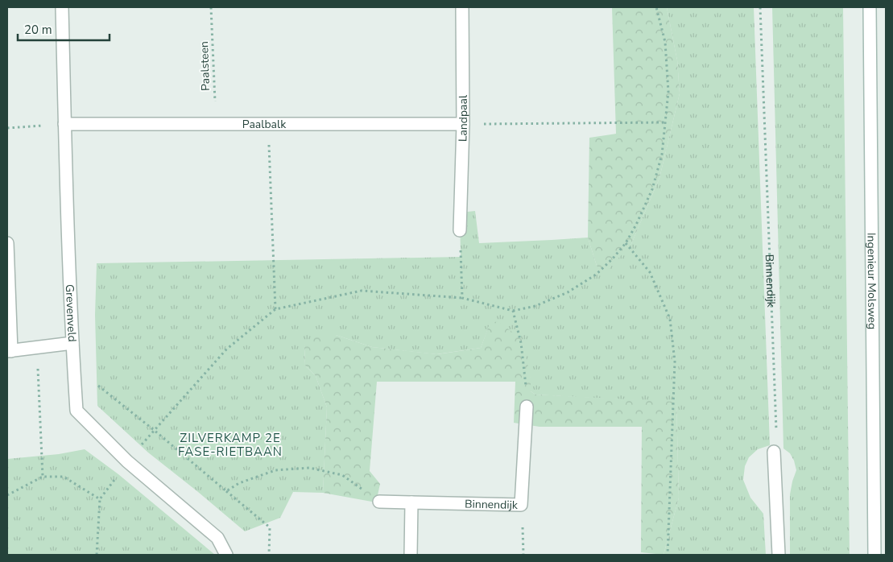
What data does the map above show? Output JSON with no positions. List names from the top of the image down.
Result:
{
  "streets": {
    "street": [
      "Landpaal",
      "Paalbalk",
      "Binnendijk",
      "Ingenieur Molsweg",
      "Grevenveld"
    ],
    "path": ["Paalsteen"]
  },
  "crossings": [
    ["Paalsteen", "Paalbalk"],
    ["Landpaal", "Paalbalk"],
    ["Paalbalk", "Grevenveld"]
  ],
  "districts": ["ZILVERKAMP 2E FASE-RIETBAAN"],
  "scale_bar": "20 m"
}
